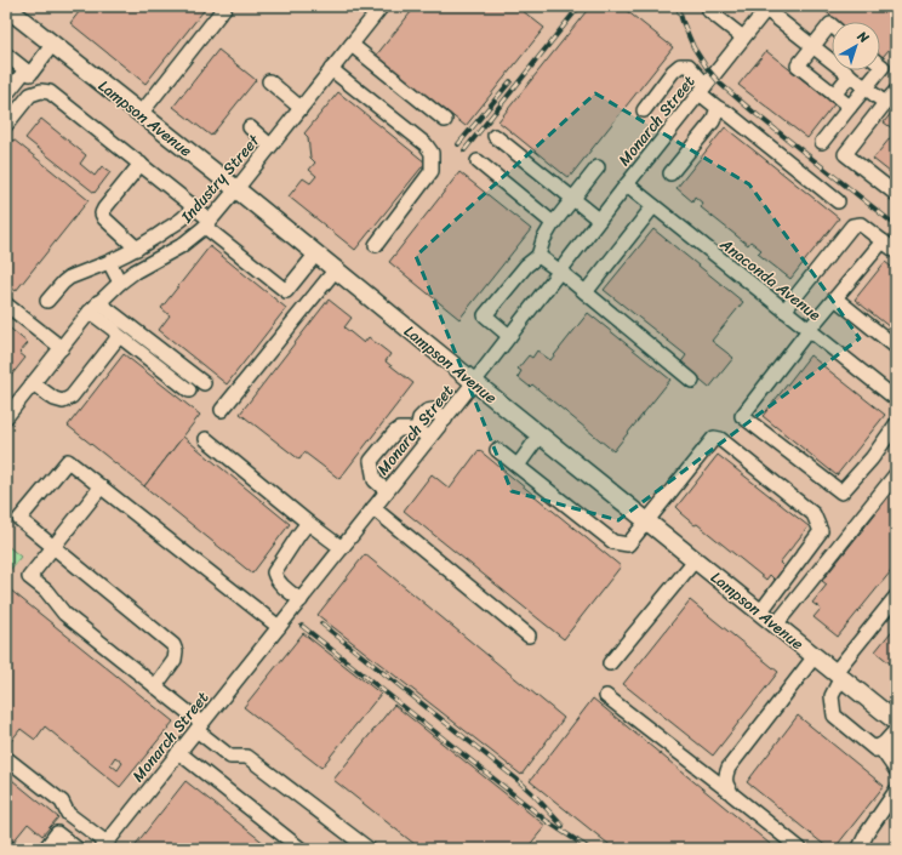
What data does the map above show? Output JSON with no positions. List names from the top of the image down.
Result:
{
  "streets": {
    "main road": ["Lampson Avenue"],
    "street": ["Monarch Street", "Industry Street", "Anaconda Avenue"]
  },
  "crossings": [
    ["Lampson Avenue", "Monarch Street"],
    ["Lampson Avenue", "Industry Street"],
    ["Monarch Street", "Anaconda Avenue"]
  ],
  "north": "top right"
}
